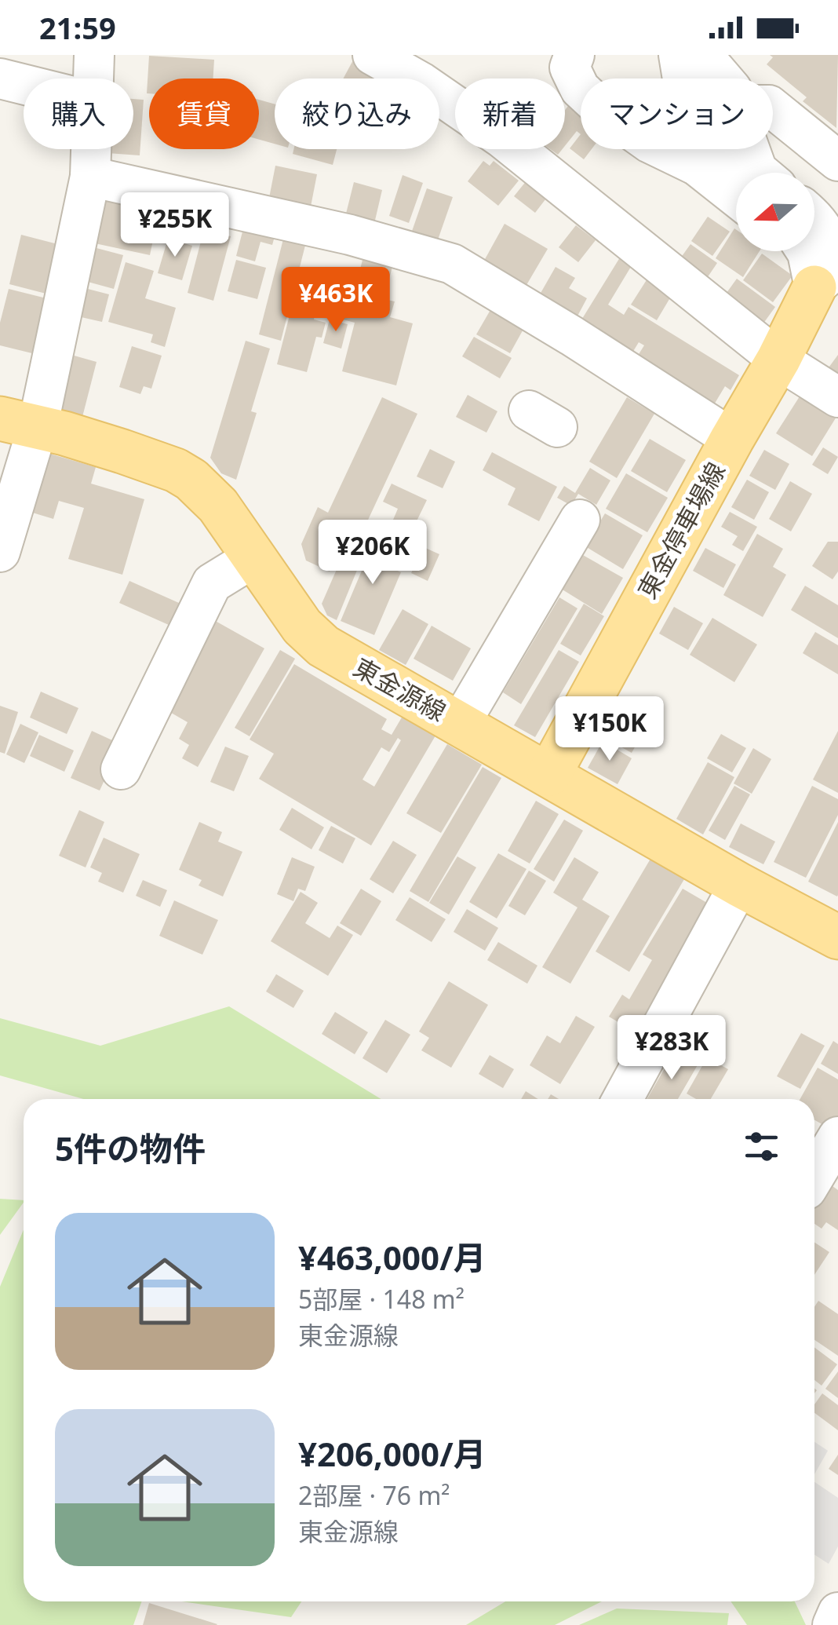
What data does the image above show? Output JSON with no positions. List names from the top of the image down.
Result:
{
  "streets": {
    "main road": ["東金停車場線", "東金源線"]
  },
  "crossings": [
    ["東金停車場線", "東金源線"]
  ],
  "north": "left",
  "page": {
    "status": "21:59",
    "chip": [
      "購入",
      "賃貸",
      "絞り込み",
      "新着",
      "マンション"
    ],
    "price": [
      "¥255K",
      "¥463K",
      "¥206K",
      "¥150K",
      "¥283K"
    ],
    "heading": "5件の物件",
    "list": [
      {
        "name": "¥463,000/月",
        "note": "5部屋 · 148 m² · 東金源線"
      },
      {
        "name": "¥206,000/月",
        "note": "2部屋 · 76 m² · 東金源線"
      }
    ]
  }
}
